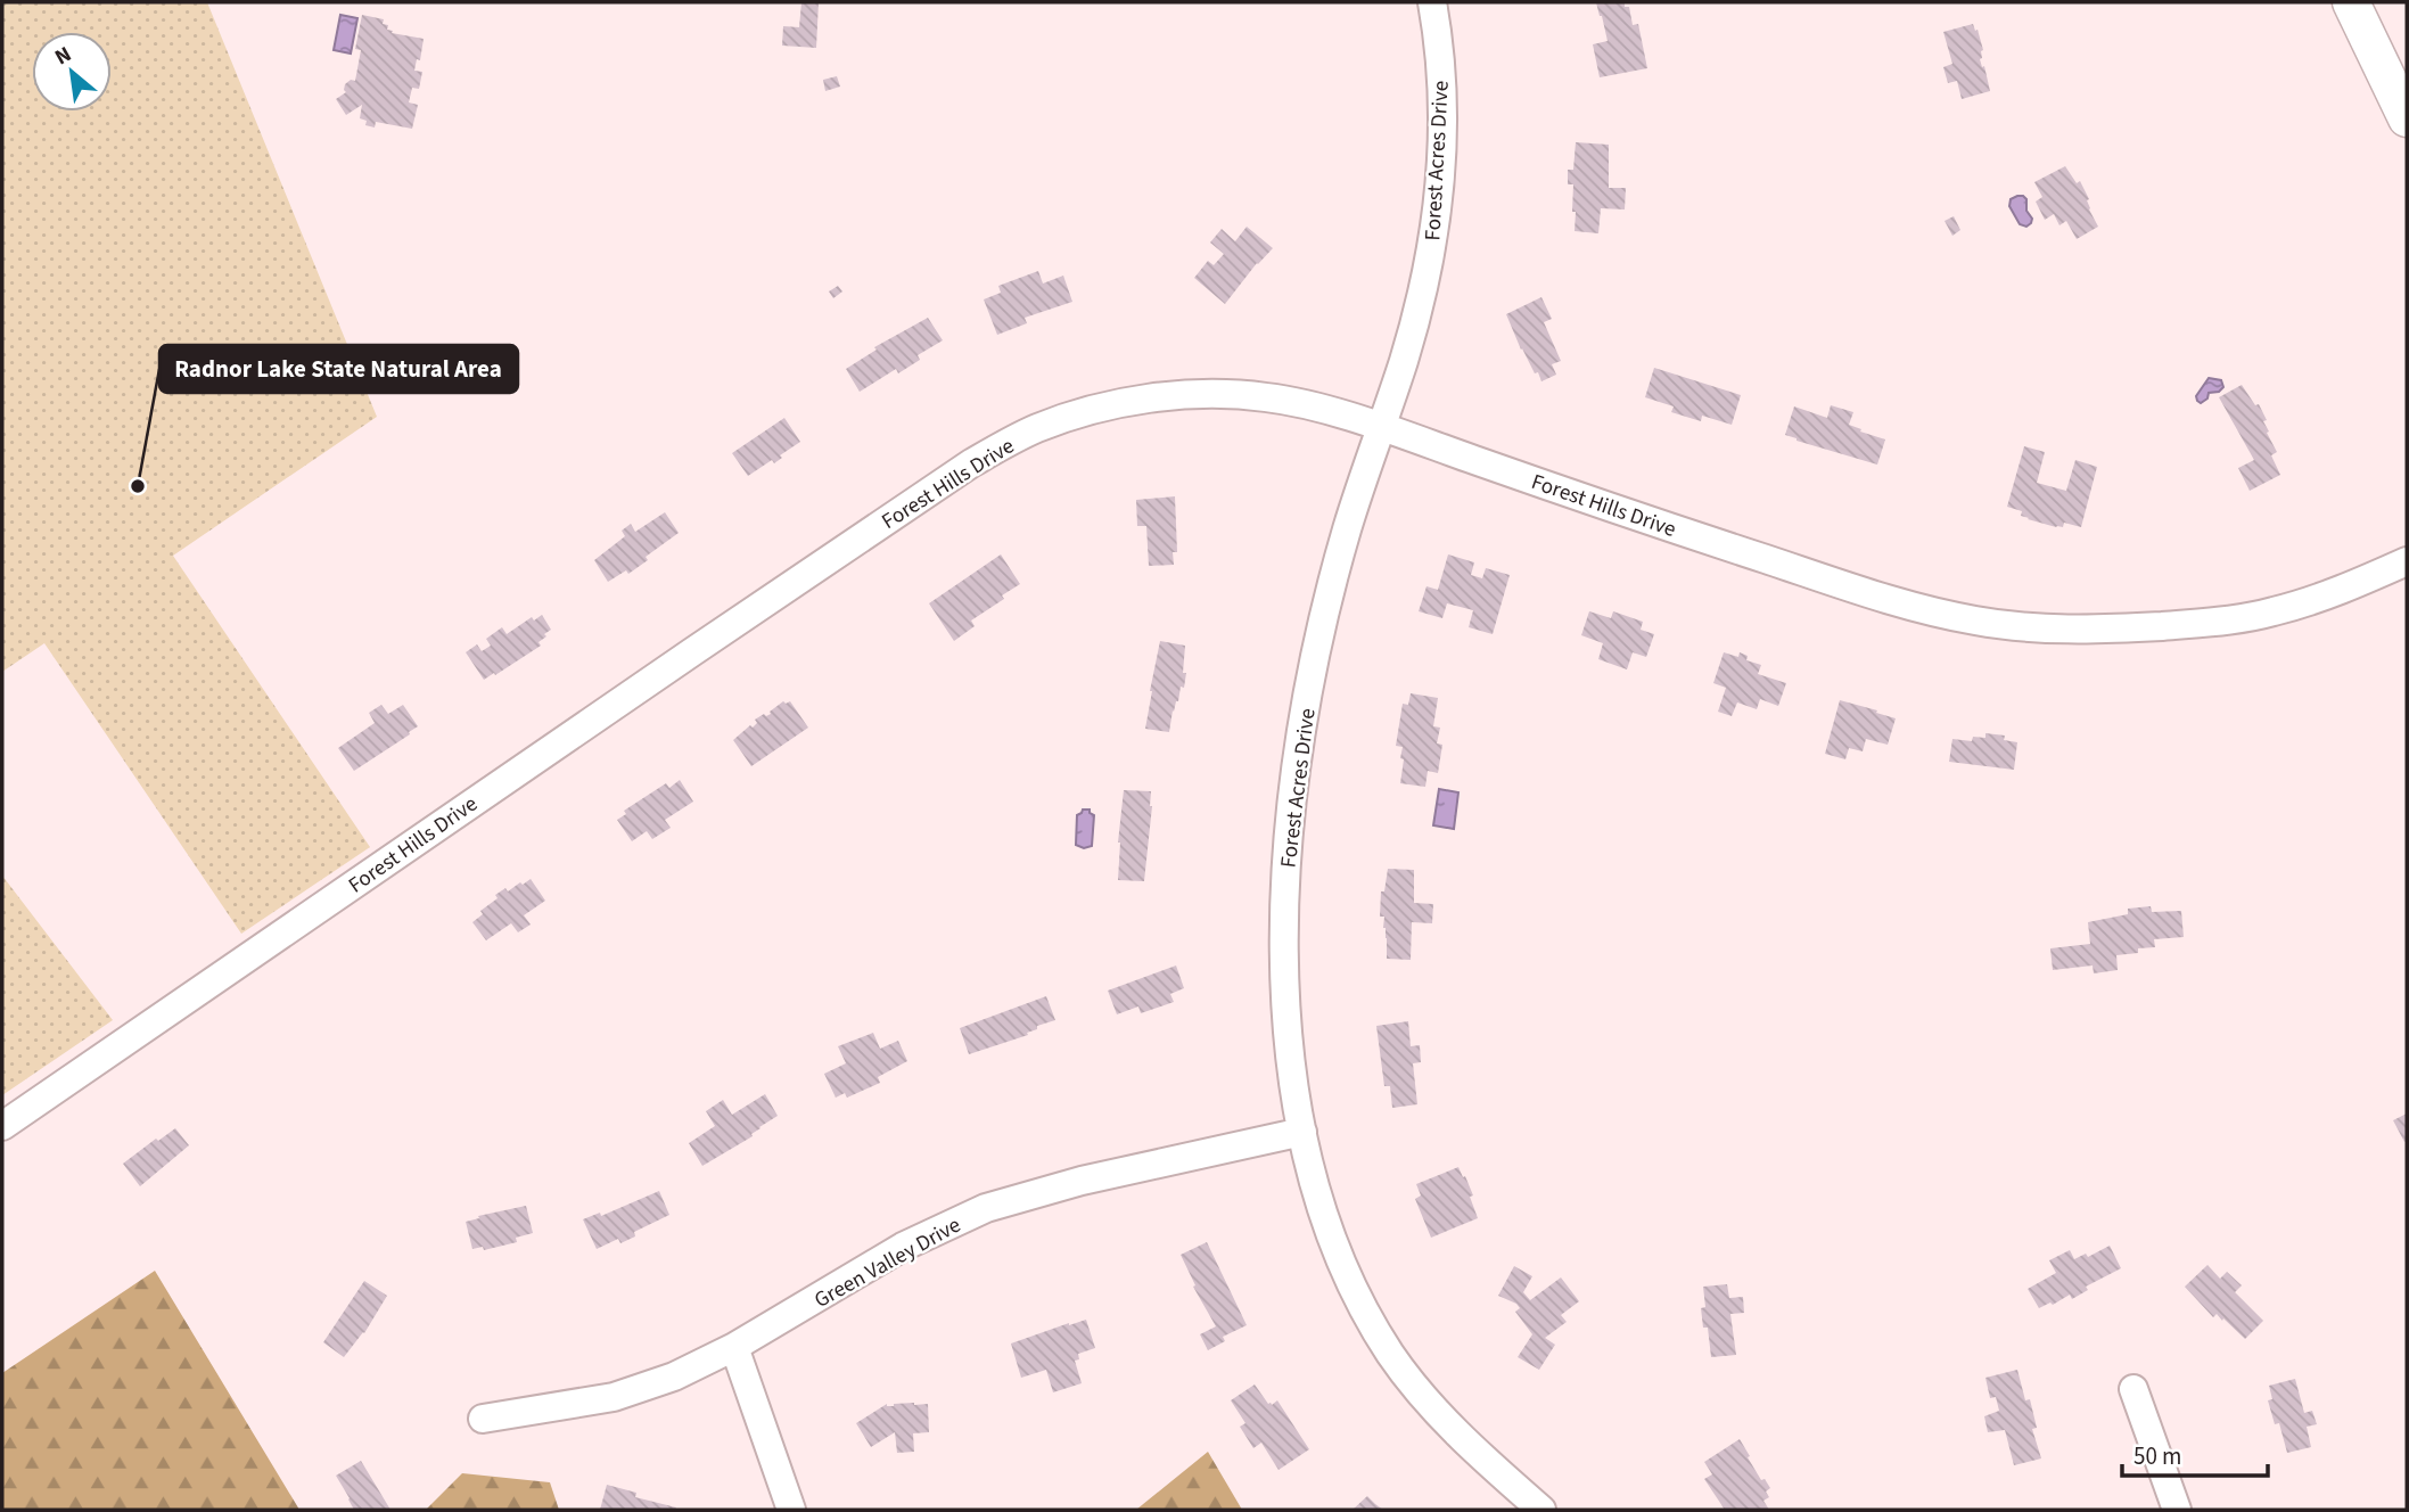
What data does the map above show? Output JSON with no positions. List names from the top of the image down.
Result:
{
  "streets": {
    "street": ["Forest Acres Drive", "Forest Hills Drive", "Green Valley Drive"]
  },
  "crossings": [
    ["Forest Acres Drive", "Forest Hills Drive"],
    ["Forest Acres Drive", "Green Valley Drive"]
  ],
  "places": ["Radnor Lake State Natural Area"],
  "scale_bar": "50 m",
  "north": "top left"
}
